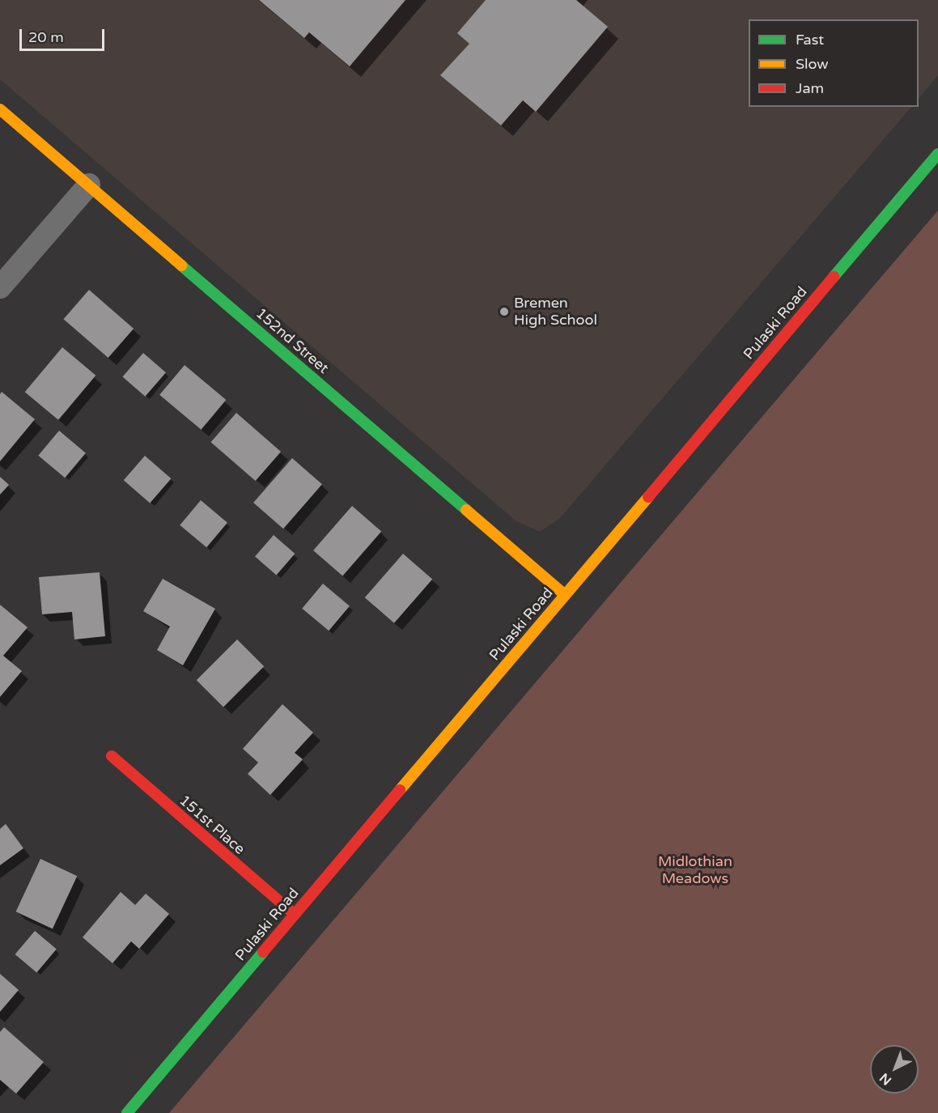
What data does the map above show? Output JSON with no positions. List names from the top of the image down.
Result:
{
  "streets": {
    "main road": ["Pulaski Road", "152nd Street", "151st Place"]
  },
  "crossings": [
    ["Pulaski Road", "152nd Street"],
    ["Pulaski Road", "151st Place"]
  ],
  "parks": ["Midlothian Meadows"],
  "places": ["Bremen High School"],
  "legend": ["Fast", "Slow", "Jam"],
  "scale_bar": "20 m",
  "north": "bottom left"
}
